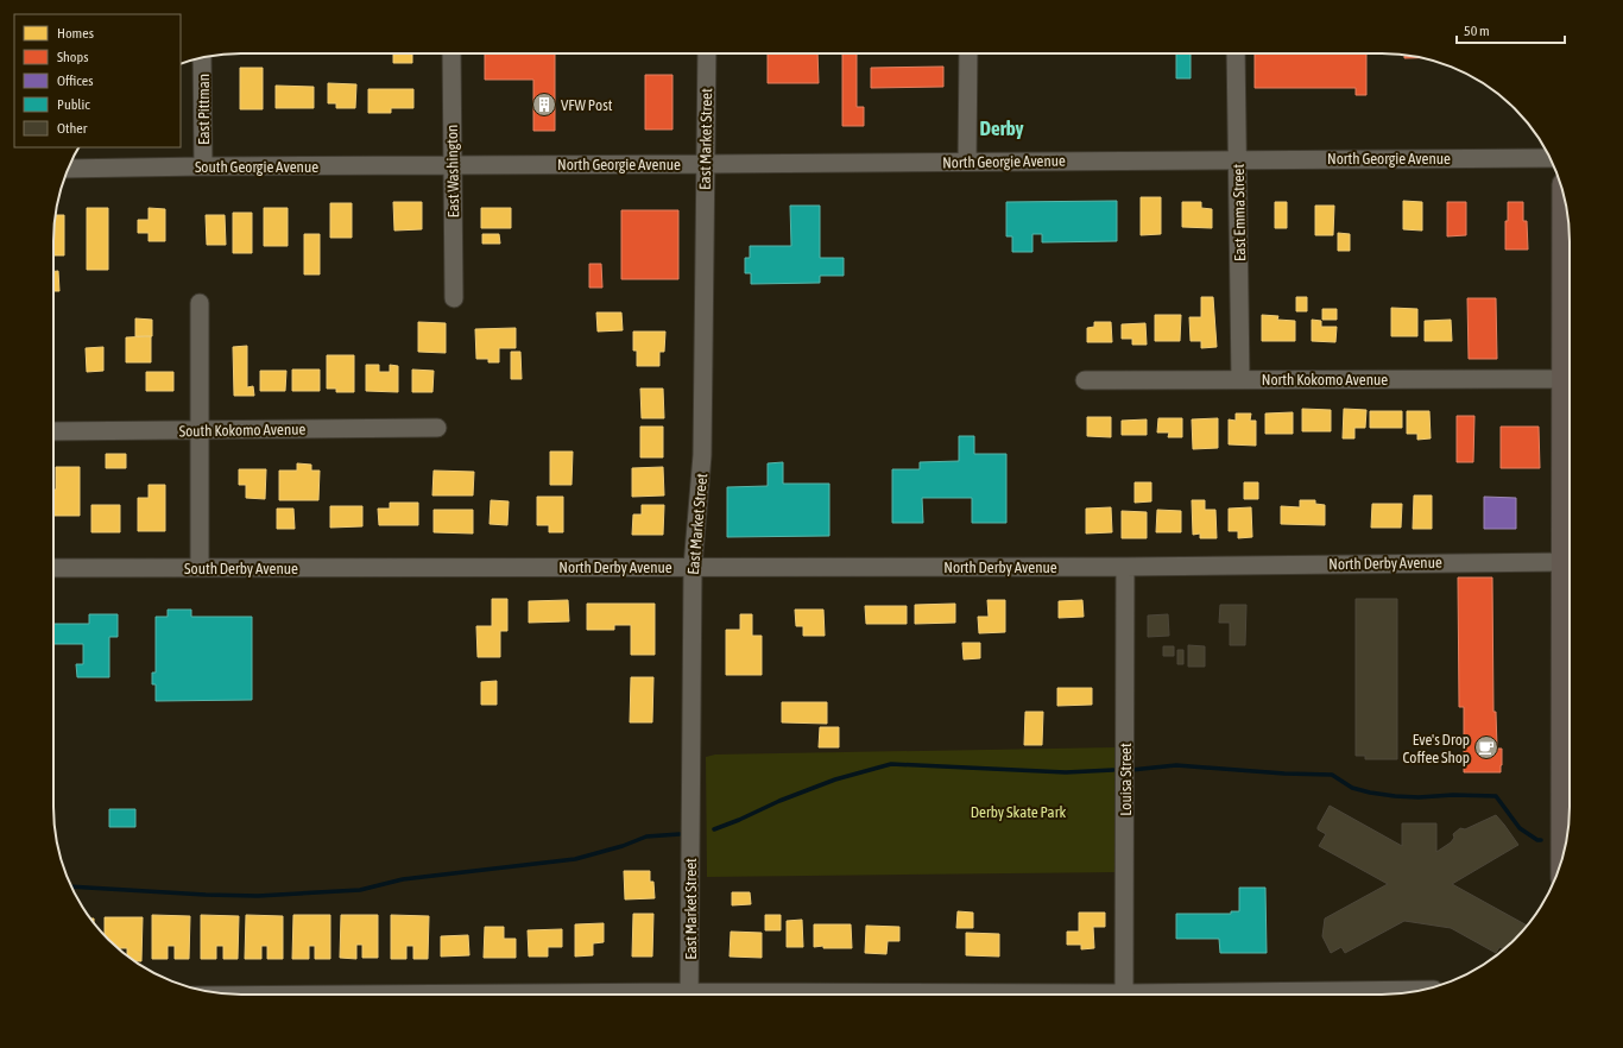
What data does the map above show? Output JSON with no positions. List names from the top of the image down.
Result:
{
  "streets": {
    "street": [
      "East Pittman",
      "East Market Street",
      "North Georgie Avenue",
      "South Georgie Avenue",
      "East Washington",
      "East Emma Street",
      "North Kokomo Avenue",
      "South Kokomo Avenue",
      "North Derby Avenue",
      "South Derby Avenue",
      "Louisa Street"
    ]
  },
  "crossings": [
    ["East Pittman", "South Georgie Avenue"],
    ["East Market Street", "North Georgie Avenue"],
    ["East Market Street", "North Derby Avenue"],
    ["North Georgie Avenue", "South Georgie Avenue"],
    ["North Georgie Avenue", "East Washington"],
    ["North Georgie Avenue", "East Emma Street"],
    ["South Georgie Avenue", "East Washington"],
    ["East Emma Street", "North Kokomo Avenue"],
    ["North Derby Avenue", "South Derby Avenue"],
    ["North Derby Avenue", "Louisa Street"]
  ],
  "districts": ["Derby"],
  "parks": ["Derby Skate Park"],
  "places": {
    "building": ["VFW Post"],
    "cafe": ["Eve's Drop Coffee Shop"]
  },
  "legend": [
    "Homes",
    "Shops",
    "Offices",
    "Public",
    "Other"
  ],
  "scale_bar": "50 m"
}
